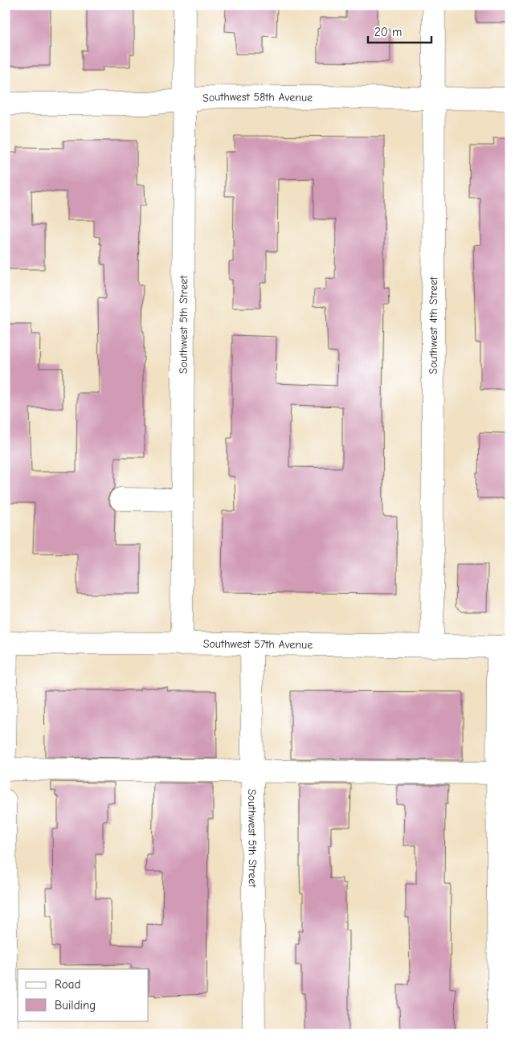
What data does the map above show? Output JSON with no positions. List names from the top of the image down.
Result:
{
  "streets": {
    "street": [
      "Southwest 58th Avenue",
      "Southwest 5th Street",
      "Southwest 4th Street",
      "Southwest 57th Avenue"
    ]
  },
  "crossings": [
    ["Southwest 58th Avenue", "Southwest 5th Street"],
    ["Southwest 58th Avenue", "Southwest 4th Street"],
    ["Southwest 5th Street", "Southwest 57th Avenue"],
    ["Southwest 4th Street", "Southwest 57th Avenue"]
  ],
  "legend": ["Road", "Building"],
  "scale_bar": "20 m"
}
